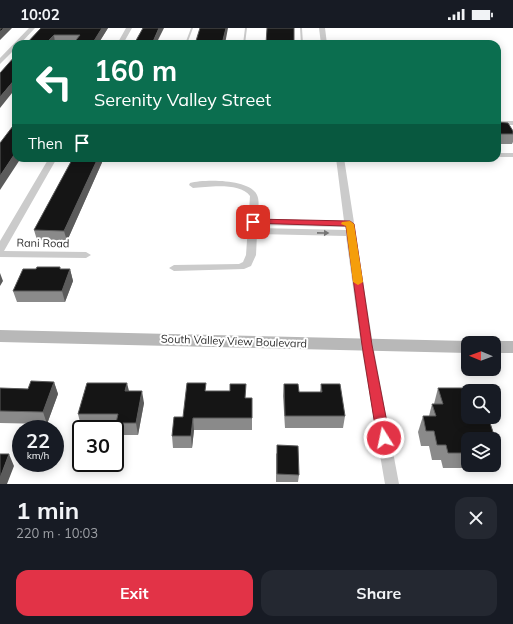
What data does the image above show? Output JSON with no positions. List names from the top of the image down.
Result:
{
  "streets": {
    "main road": ["South Valley View Boulevard"],
    "street": ["Rani Road"]
  },
  "north": "left",
  "page": {
    "status": "10:02",
    "turn": ["160 m", "Serenity Valley Street"],
    "then": "Then",
    "speed": "22 km/h",
    "limit": "30",
    "heading": ["1 min", "220 m · 10:03"],
    "buttons": ["Exit", "Share"]
  }
}
